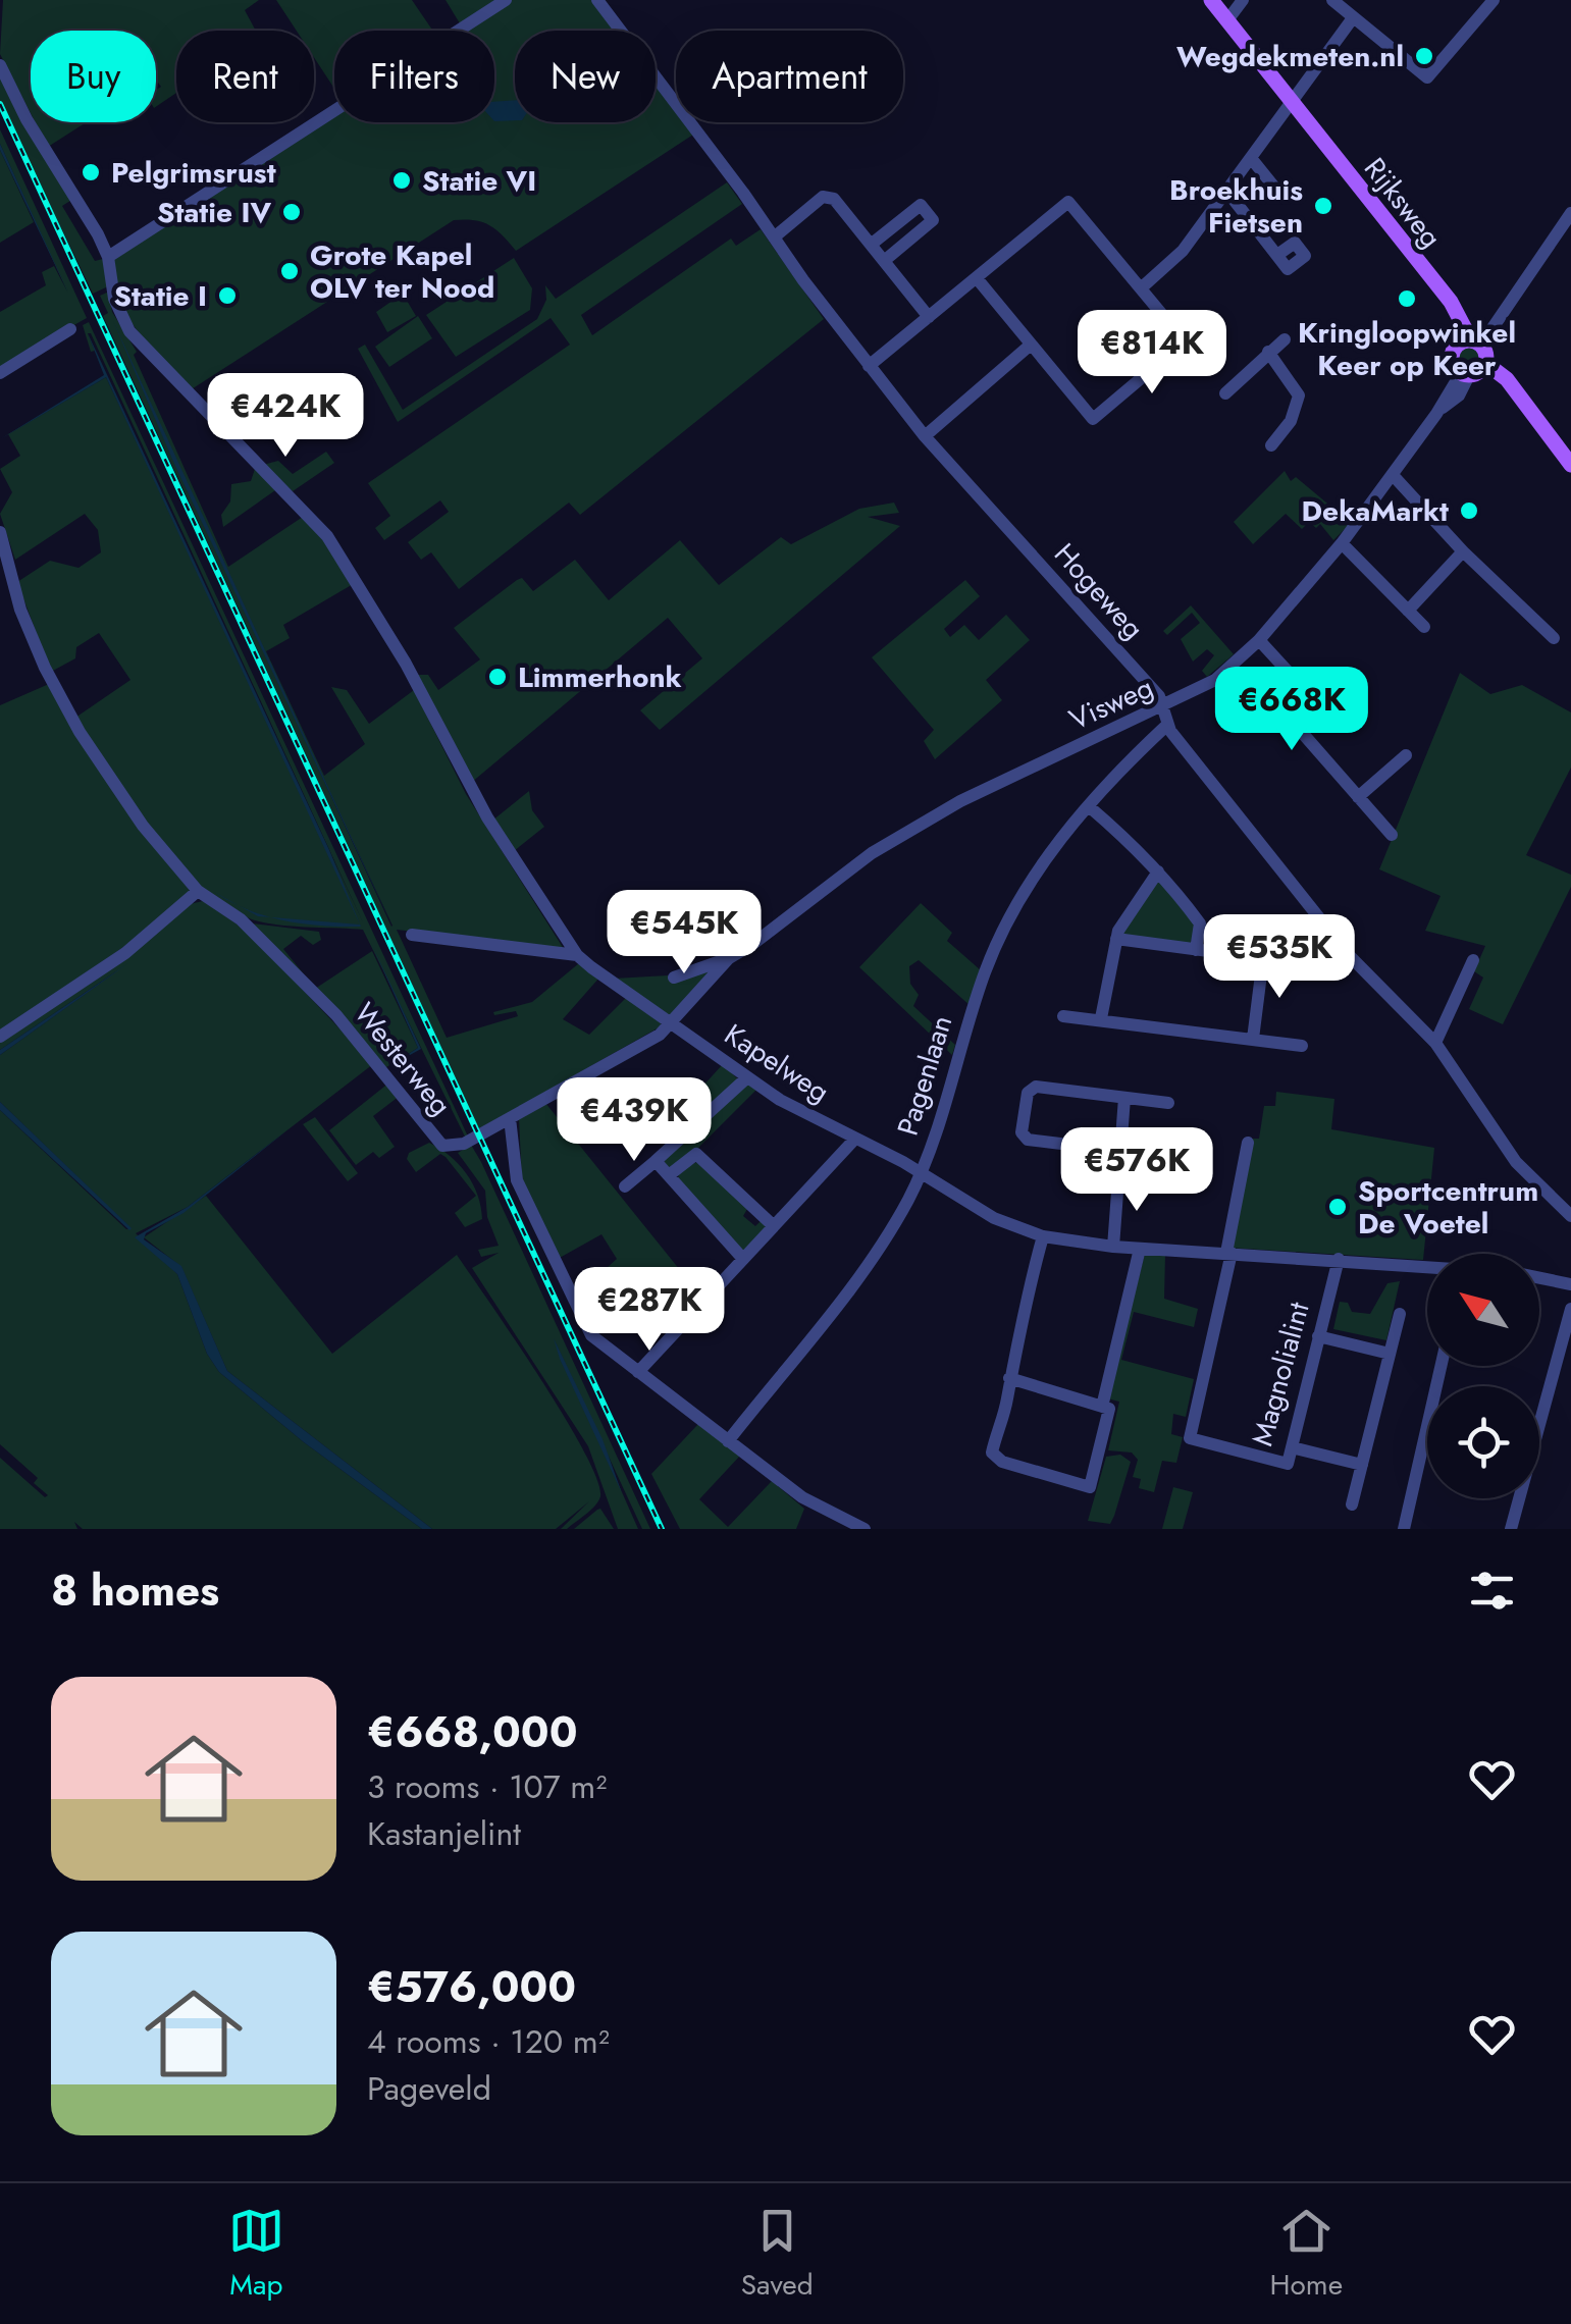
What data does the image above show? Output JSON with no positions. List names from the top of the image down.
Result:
{
  "streets": {
    "main road": ["Rijksweg"],
    "street": [
      "Hogeweg",
      "Visweg",
      "Westerweg",
      "Kapelweg",
      "Pagenlaan",
      "Magnolialint"
    ]
  },
  "crossings": [
    ["Hogeweg", "Visweg"],
    ["Hogeweg", "Pagenlaan"],
    ["Visweg", "Westerweg"],
    ["Visweg", "Kapelweg"],
    ["Westerweg", "Kapelweg"],
    ["Kapelweg", "Pagenlaan"],
    ["Kapelweg", "Magnolialint"]
  ],
  "places": [
    "Wegdekmeten.nl",
    "Pelgrimsrust",
    "Statie VI",
    "Broekhuis Fietsen",
    "Statie IV",
    "Grote Kapel OLV ter Nood",
    "Statie I",
    "Kringloopwinkel Keer op Keer",
    "DekaMarkt",
    "Limmerhonk",
    "Sportcentrum De Voetel"
  ],
  "north": "top left",
  "page": {
    "chip": [
      "Buy",
      "Rent",
      "Filters",
      "New",
      "Apartment"
    ],
    "price": [
      "€814K",
      "€424K",
      "€668K",
      "€545K",
      "€535K",
      "€439K",
      "€576K",
      "€287K"
    ],
    "heading": "8 homes",
    "list": [
      {
        "name": "€668,000",
        "note": "3 rooms · 107 m² · Kastanjelint"
      },
      {
        "name": "€576,000",
        "note": "4 rooms · 120 m² · Pageveld"
      }
    ],
    "tabs": ["Map", "Saved", "Home"]
  }
}
